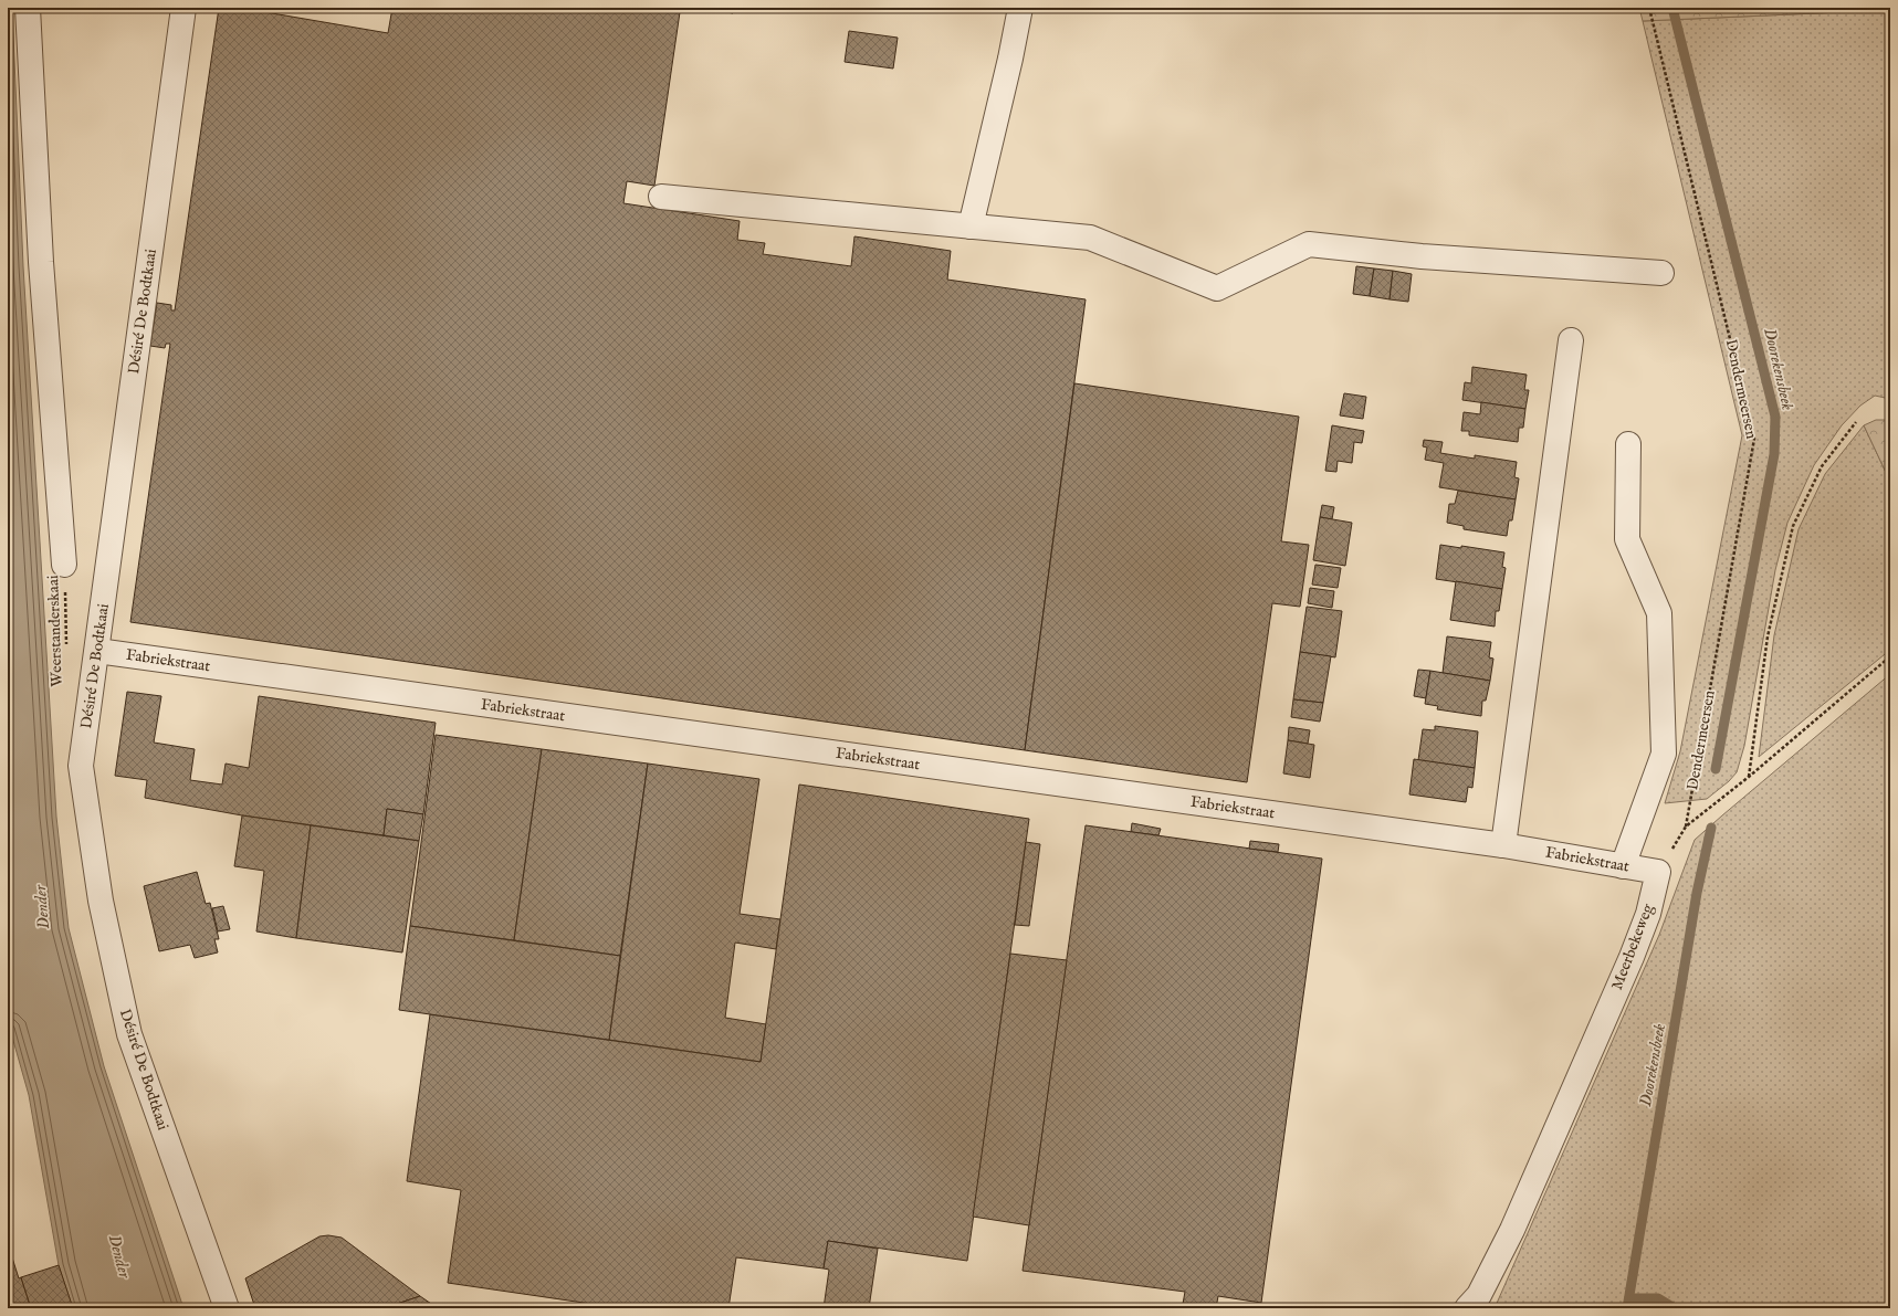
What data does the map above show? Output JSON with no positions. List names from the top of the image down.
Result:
{
  "streets": {
    "street": ["Désiré De Bodtkaai", "Fabriekstraat", "Meerbekeweg"],
    "path": ["Dendermeersen", "Weerstanderskaai"]
  },
  "crossings": [
    ["Désiré De Bodtkaai", "Fabriekstraat"],
    ["Fabriekstraat", "Meerbekeweg"]
  ],
  "water": ["Doorekensbeek", "Dender"]
}
